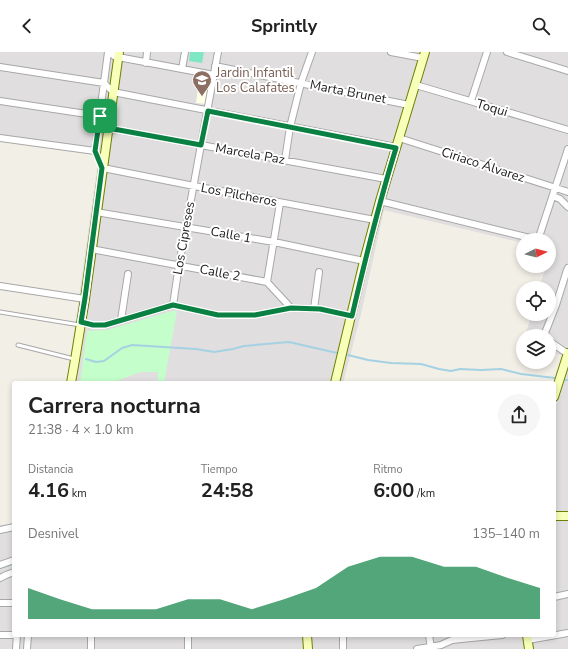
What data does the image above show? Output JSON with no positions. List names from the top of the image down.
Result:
{
  "streets": {
    "street": [
      "Marta Brunet",
      "Toqui",
      "Marcela Paz",
      "Ciriaco Álvarez",
      "Los Pilcheros",
      "Calle 1",
      "Los Cipreses",
      "Calle 2"
    ]
  },
  "crossings": [
    ["Marta Brunet", "Los Cipreses"],
    ["Marcela Paz", "Los Cipreses"],
    ["Los Pilcheros", "Los Cipreses"],
    ["Calle 1", "Los Cipreses"],
    ["Los Cipreses", "Calle 2"]
  ],
  "places": {
    "school or university": ["Jardin Infantil Los Calafates"]
  },
  "north": "right",
  "page": {
    "header": "Sprintly",
    "heading": ["Carrera nocturna", "21:38 · 4 × 1.0 km"],
    "stats": [
      ["Distancia", "4.16 km"],
      ["Tiempo", "24:58"],
      ["Ritmo", "6:00 /km"]
    ],
    "chart": ["Desnivel", "135–140 m"]
  }
}
